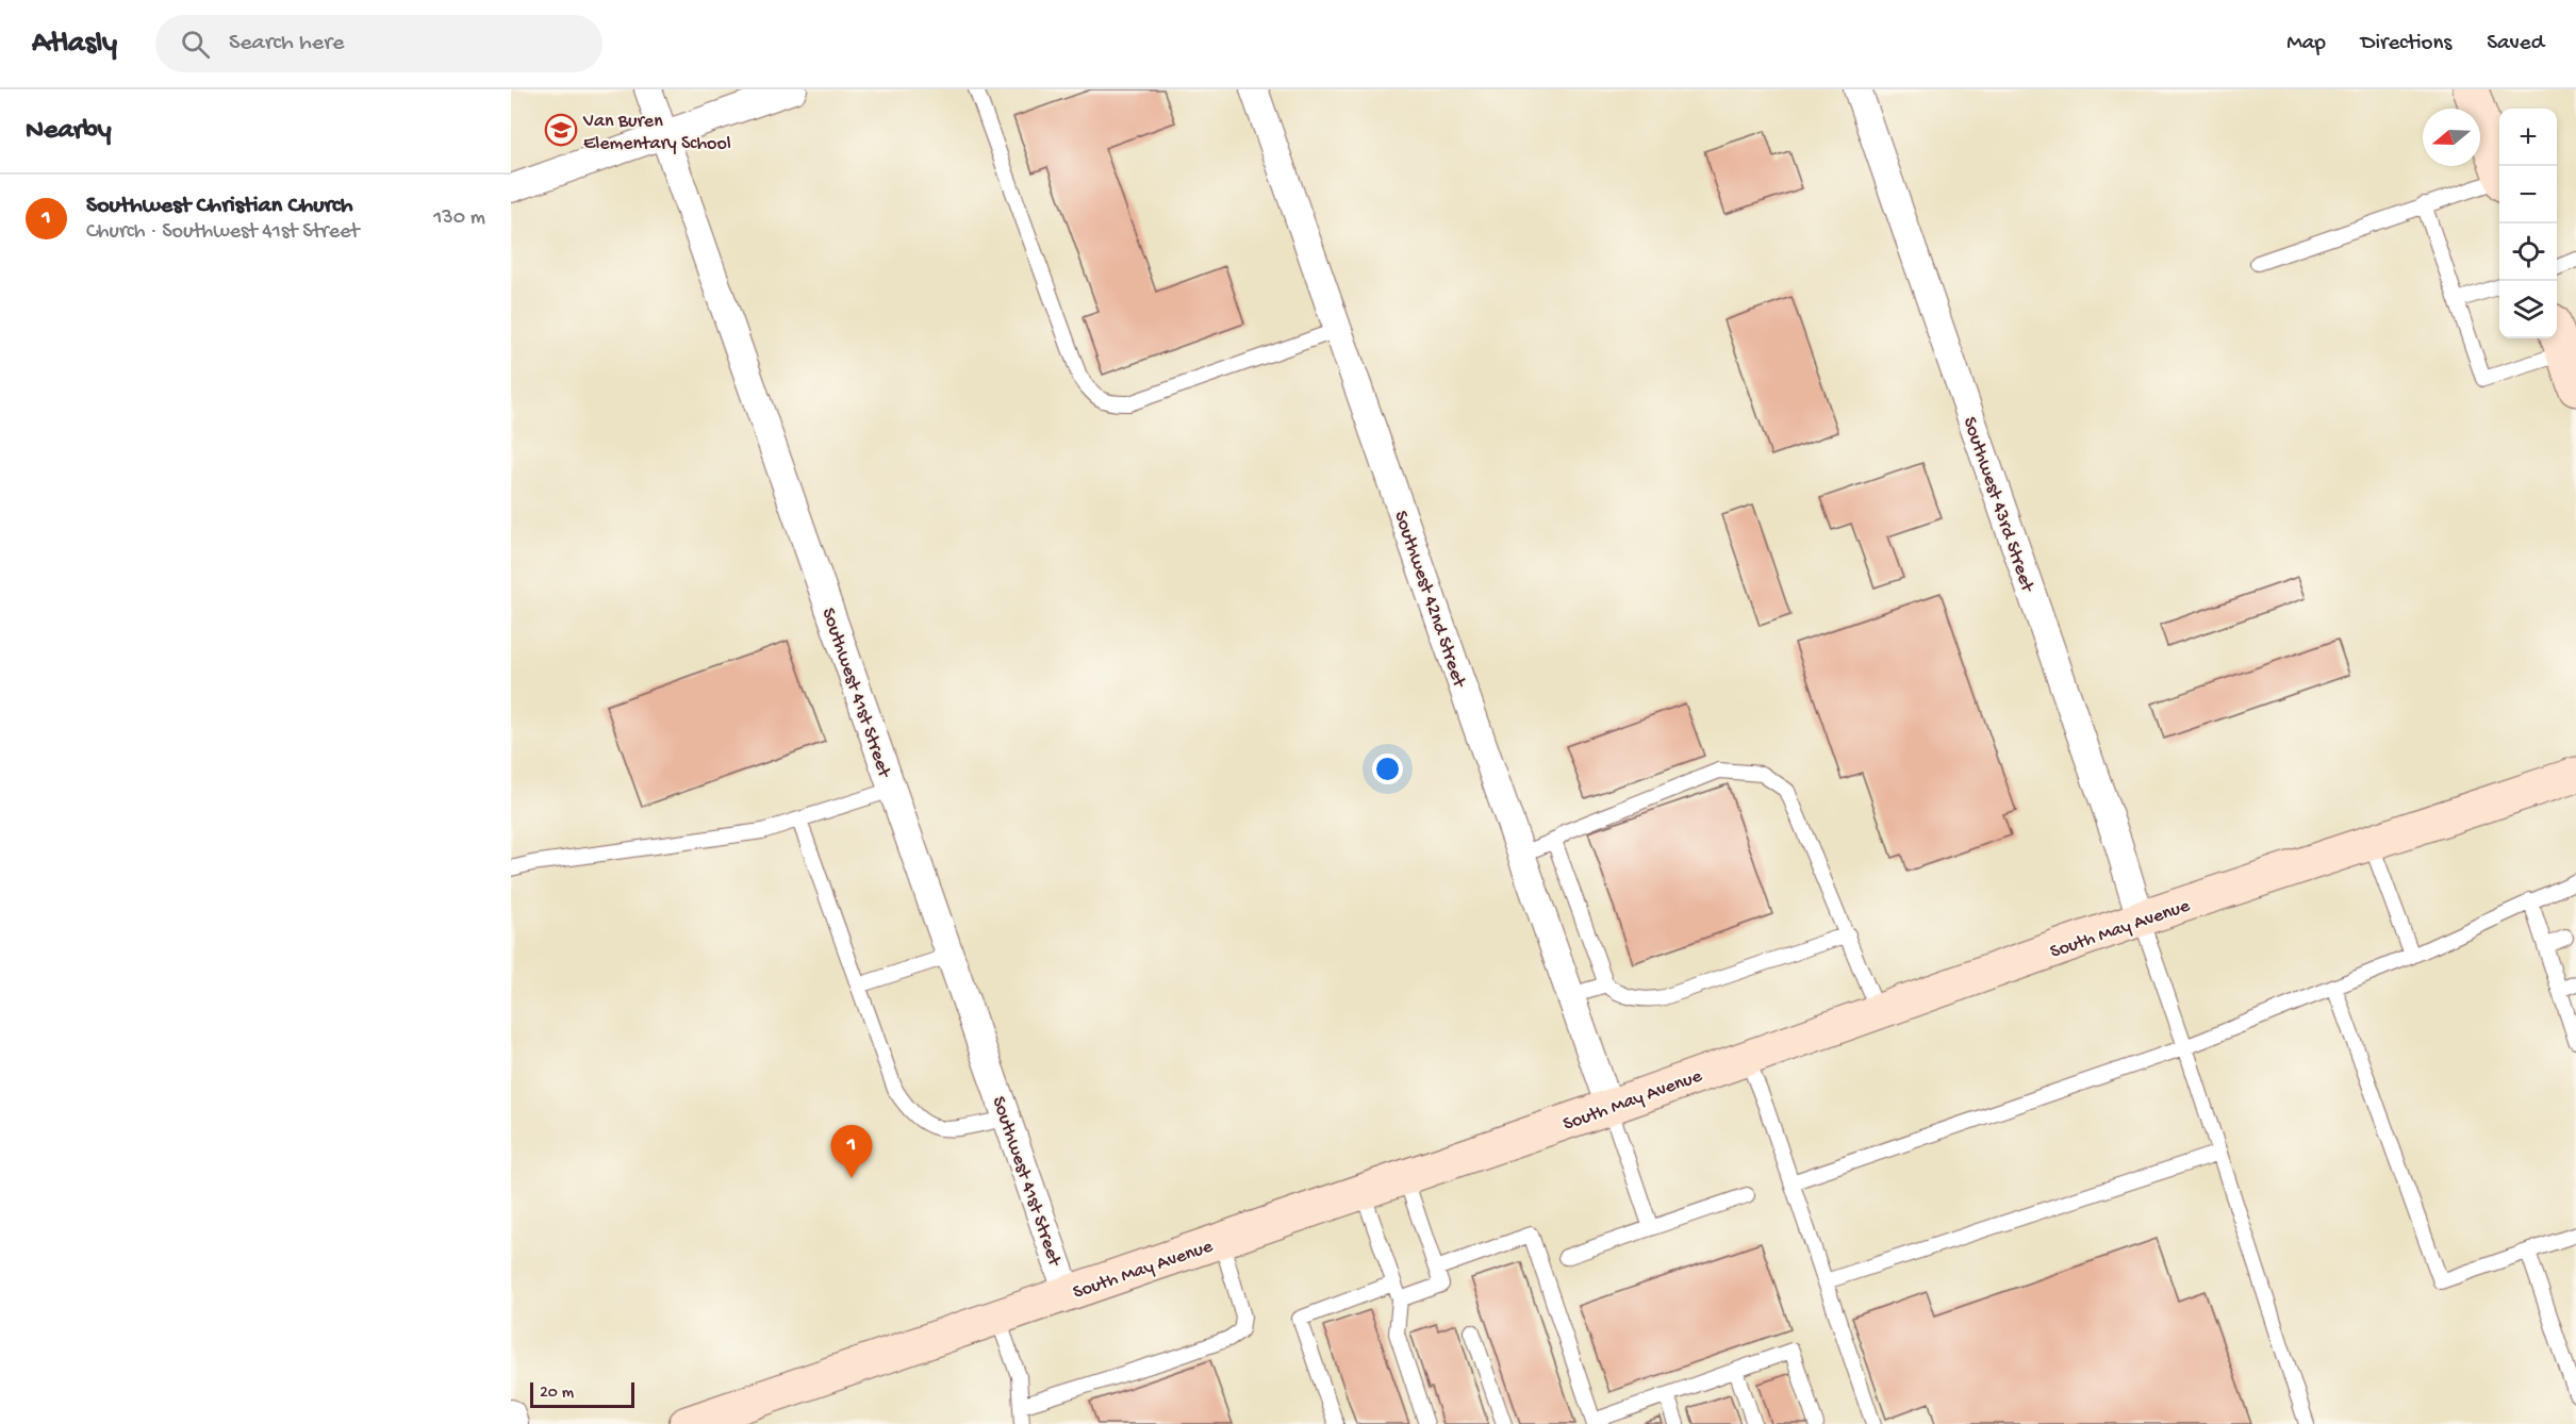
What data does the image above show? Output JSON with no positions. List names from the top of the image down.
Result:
{
  "streets": {
    "main road": ["South May Avenue"],
    "street": ["Southwest 43rd Street", "Southwest 42nd Street", "Southwest 41st Street"]
  },
  "crossings": [
    ["Southwest 43rd Street", "South May Avenue"],
    ["Southwest 42nd Street", "South May Avenue"],
    ["Southwest 41st Street", "South May Avenue"]
  ],
  "places": {
    "school or university": ["Van Buren Elementary School"]
  },
  "scale_bar": "20 m",
  "north": "left",
  "page": {
    "header": "Atlasly",
    "search": "Search here",
    "nav": ["Map", "Directions", "Saved"],
    "heading": "Nearby",
    "map_buttons": ["+", "−"],
    "list": [
      {
        "mark": "1",
        "name": "Southwest Christian Church",
        "note": "Church · Southwest 41st Street",
        "value": "130 m"
      }
    ],
    "pins": "1",
    "scale": "20 m"
  }
}
